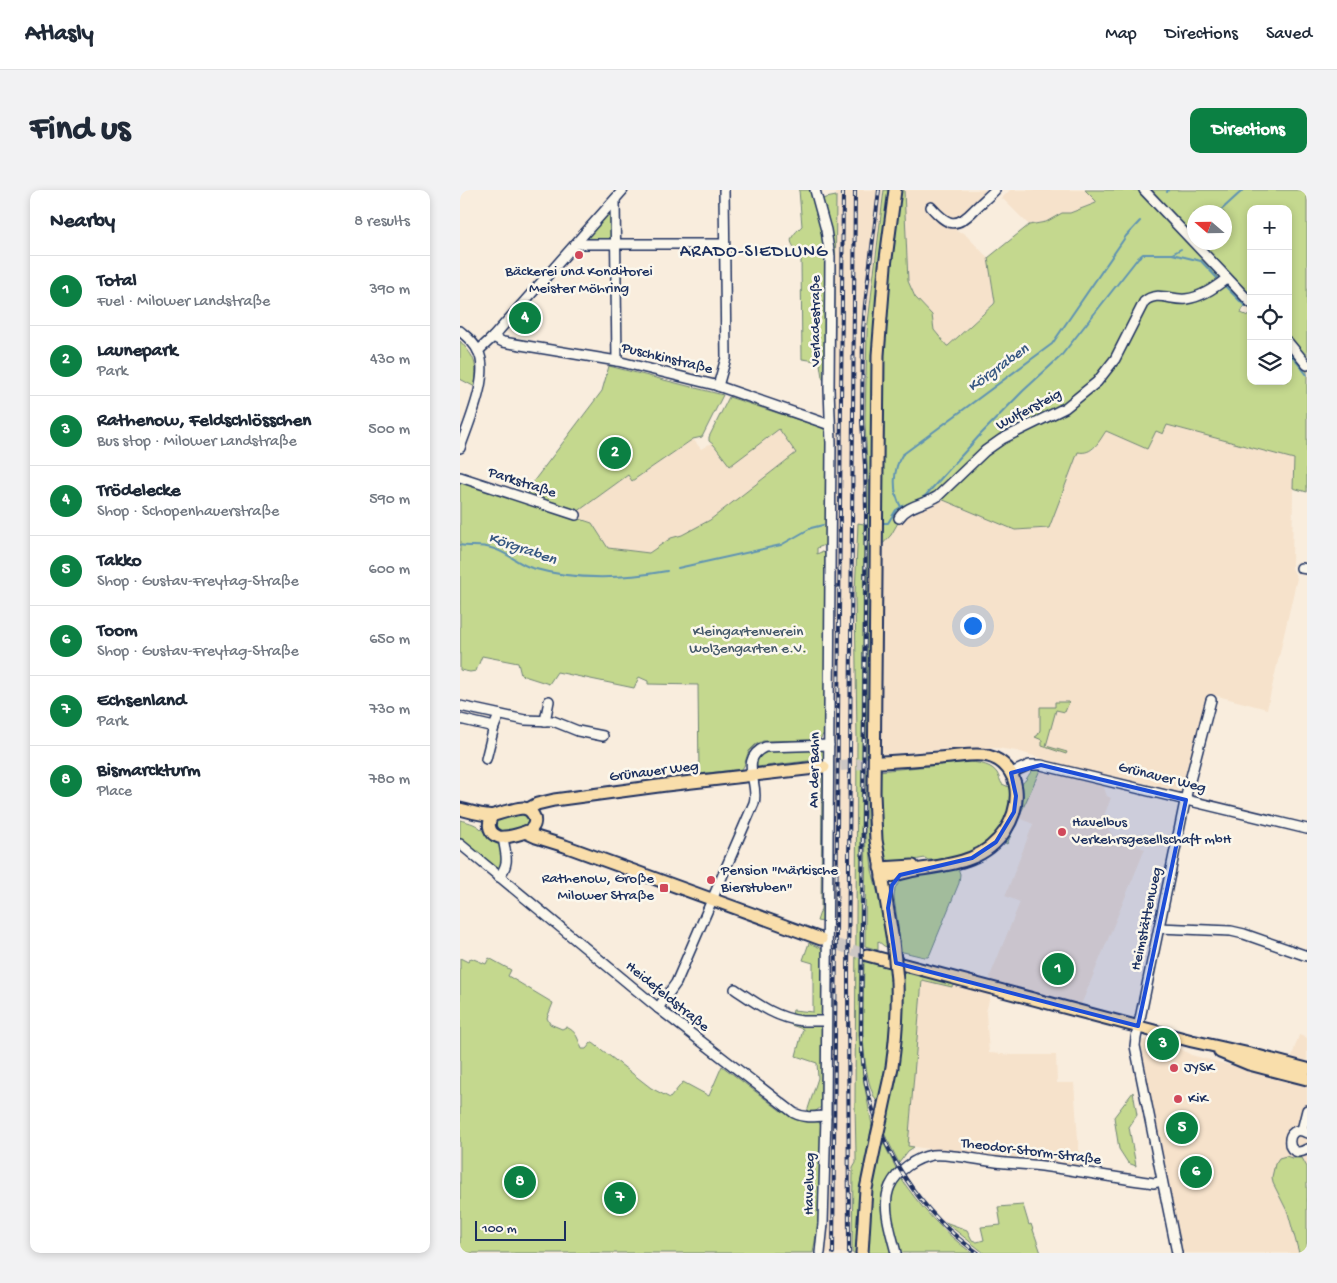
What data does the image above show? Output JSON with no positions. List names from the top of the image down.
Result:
{
  "streets": {
    "main road": ["Grünauer Weg"],
    "street": [
      "Verladestraße",
      "Puschkinstraße",
      "Wulfersteig",
      "Parkstraße",
      "An der Bahn",
      "Heimstättenweg",
      "Heidefeldstraße",
      "Theodor-Storm-Straße",
      "Havelweg"
    ]
  },
  "crossings": [
    ["Verladestraße", "Puschkinstraße"],
    ["Verladestraße", "An der Bahn"],
    ["Puschkinstraße", "An der Bahn"],
    ["An der Bahn", "Heidefeldstraße"],
    ["An der Bahn", "Havelweg"],
    ["Grünauer Weg", "Heimstättenweg"],
    ["Heimstättenweg", "Theodor-Storm-Straße"],
    ["Heidefeldstraße", "Havelweg"]
  ],
  "districts": ["ARADO-SIEDLUNG"],
  "water": ["Körgraben"],
  "parks": ["Kleingartenverein Wolzengarten e.V."],
  "places": {
    "other": [
      "Bäckerei und Konditorei Meister Möhring",
      "Havelbus Verkehrsgesellschaft mbH",
      "Pension \"Märkische Bierstuben\"",
      "JYSK",
      "KiK"
    ],
    "transit": ["Rathenow, Große Milower Straße"]
  },
  "scale_bar": "100 m",
  "north": "left",
  "page": {
    "header": "Atlasly",
    "nav": ["Map", "Directions", "Saved"],
    "buttons": "Directions",
    "title": "Find us",
    "heading": ["Nearby", "8 results"],
    "map_buttons": ["+", "−"],
    "list": [
      {
        "mark": "1",
        "name": "Total",
        "note": "Fuel · Milower Landstraße",
        "value": "390 m"
      },
      {
        "mark": "2",
        "name": "Launepark",
        "note": "Park",
        "value": "430 m"
      },
      {
        "mark": "3",
        "name": "Rathenow, Feldschlösschen",
        "note": "Bus stop · Milower Landstraße",
        "value": "500 m"
      },
      {
        "mark": "4",
        "name": "Trödelecke",
        "note": "Shop · Schopenhauerstraße",
        "value": "590 m"
      },
      {
        "mark": "5",
        "name": "Takko",
        "note": "Shop · Gustav-Freytag-Straße",
        "value": "600 m"
      },
      {
        "mark": "6",
        "name": "Toom",
        "note": "Shop · Gustav-Freytag-Straße",
        "value": "650 m"
      },
      {
        "mark": "7",
        "name": "Echsenland",
        "note": "Park",
        "value": "730 m"
      },
      {
        "mark": "8",
        "name": "Bismarckturm",
        "note": "Place",
        "value": "780 m"
      }
    ],
    "pins": [
      "4",
      "2",
      "1",
      "3",
      "5",
      "6",
      "8",
      "7"
    ],
    "scale": "100 m"
  }
}
